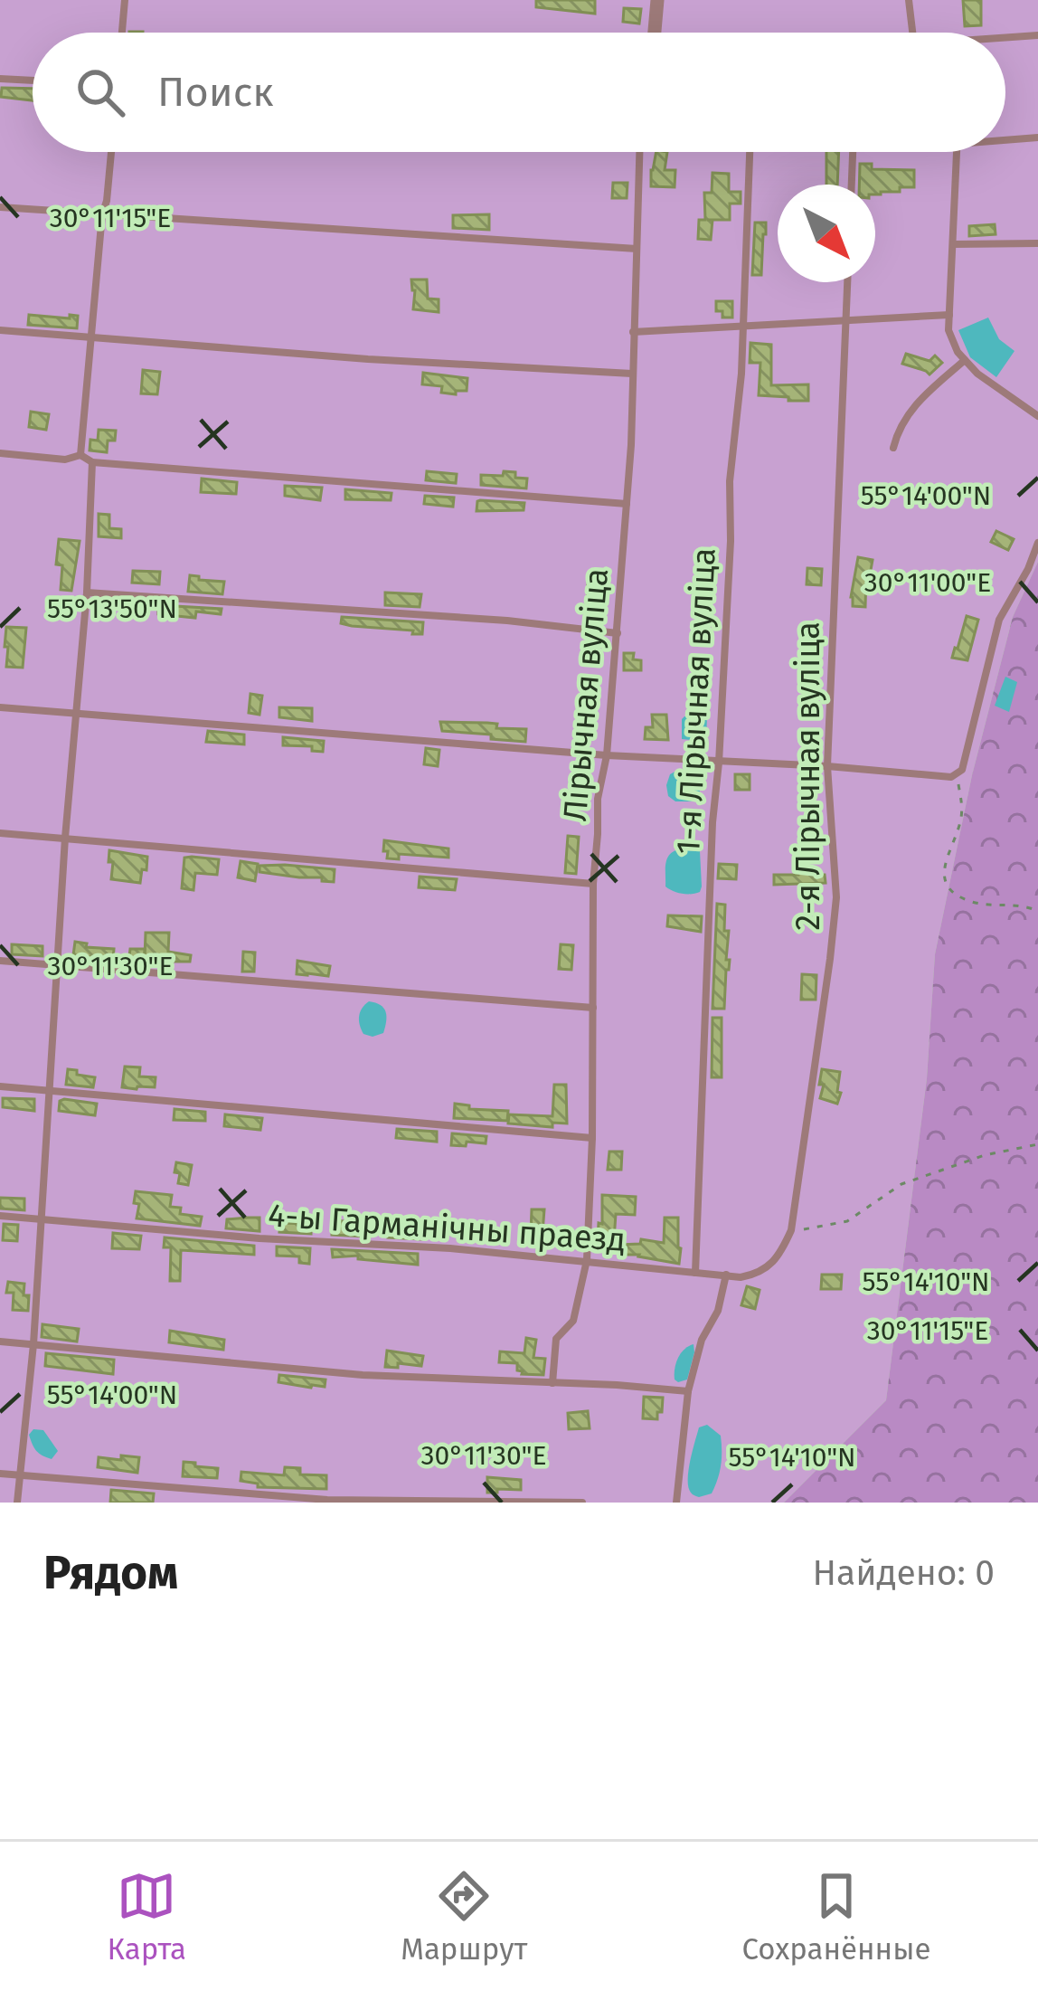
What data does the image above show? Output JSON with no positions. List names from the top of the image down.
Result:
{
  "streets": {
    "lane": [
      "Лірычная вуліца",
      "1-я Лірычная вуліца",
      "2-я Лірычная вуліца",
      "4-ы Гарманічны праезд"
    ]
  },
  "crossings": [
    ["Лірычная вуліца", "4-ы Гарманічны праезд"],
    ["1-я Лірычная вуліца", "2-я Лірычная вуліца"],
    ["1-я Лірычная вуліца", "4-ы Гарманічны праезд"],
    ["2-я Лірычная вуліца", "4-ы Гарманічны праезд"]
  ],
  "north": "bottom right",
  "page": {
    "search": "Поиск",
    "heading": ["Рядом", "Найдено: 0"],
    "nav": ["Карта", "Маршрут", "Сохранённые"]
  },
  "coordinates": [
    "30°11'15\"E",
    "55°14'00\"N",
    "30°11'00\"E",
    "55°13'50\"N",
    "30°11'30\"E",
    "55°14'10\"N"
  ]
}
